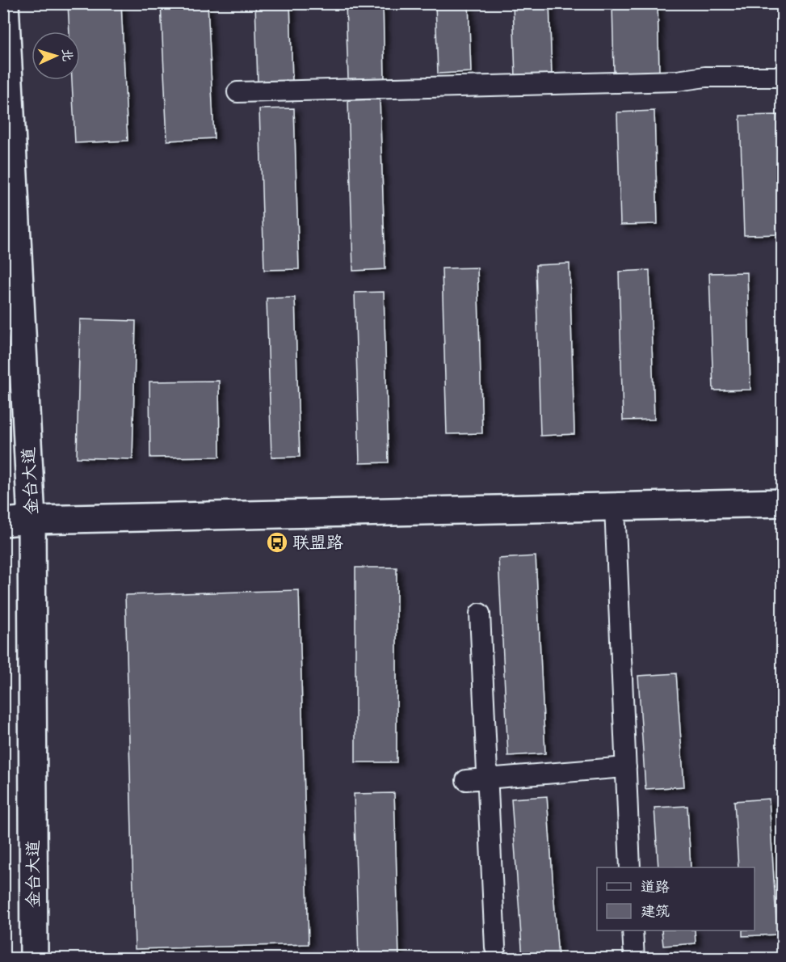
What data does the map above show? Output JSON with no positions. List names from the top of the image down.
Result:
{
  "streets": {
    "main road": ["金台大道"]
  },
  "places": {
    "bus stop": ["联盟路"]
  },
  "legend": ["道路", "建筑"],
  "north": "right"
}
